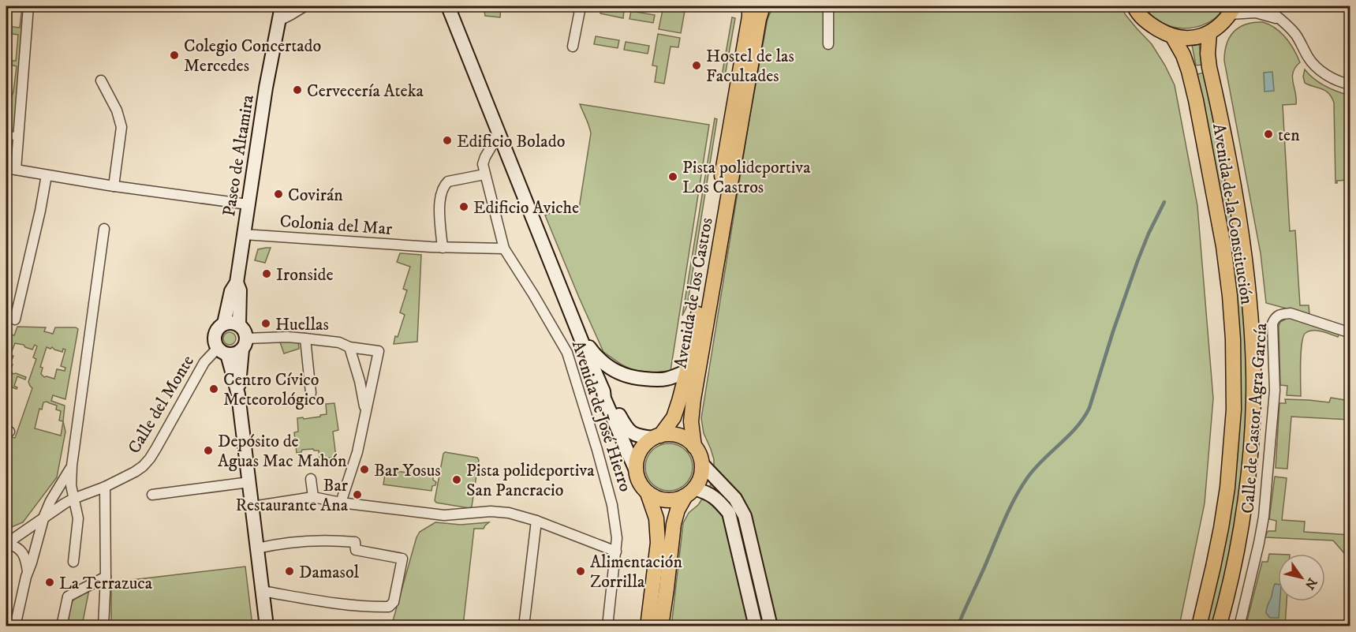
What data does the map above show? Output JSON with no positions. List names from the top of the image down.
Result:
{
  "streets": {
    "main road": [
      "Paseo de Altamira",
      "Avenida de la Constitución",
      "Avenida de los Castros",
      "Avenida de José Hierro"
    ],
    "street": ["Colonia del Mar", "Calle del Monte", "Calle de Castor Agra García"]
  },
  "crossings": [
    ["Paseo de Altamira", "Colonia del Mar"],
    ["Paseo de Altamira", "Calle del Monte"],
    ["Avenida de los Castros", "Avenida de José Hierro"]
  ],
  "places": [
    "Colegio Concertado Mercedes",
    "Hostel de las Facultades",
    "Cervecería Ateka",
    "ten",
    "Edificio Bolado",
    "Pista polideportiva Los Castros",
    "Covirán",
    "Edificio Aviche",
    "Ironside",
    "Huellas",
    "Centro Cívico Meteorológico",
    "Depósito de Aguas Mac Mahón",
    "Bar Yosus",
    "Pista polideportiva San Pancracio",
    "Bar Restaurante Ana",
    "Damasol",
    "Alimentación Zorrilla",
    "La Terrazuca"
  ],
  "north": "bottom right"
}
